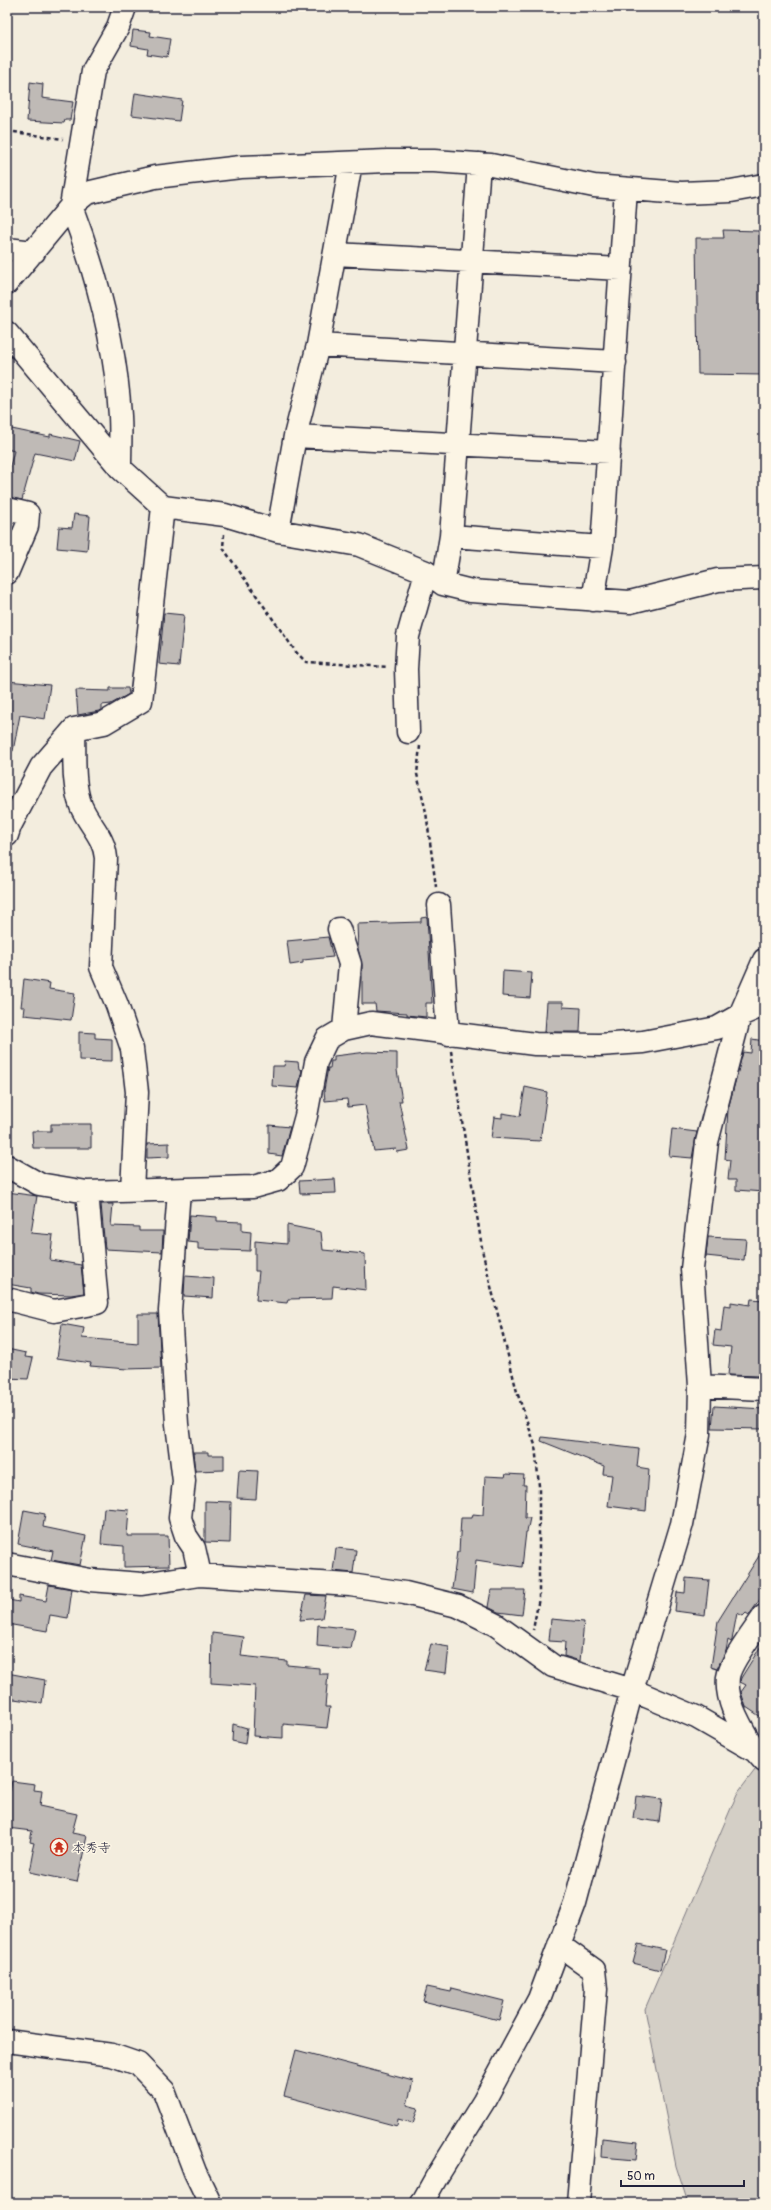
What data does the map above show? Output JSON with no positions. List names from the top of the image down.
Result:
{
  "places": {
    "temple": ["本秀寺"]
  },
  "scale_bar": "50 m"
}
